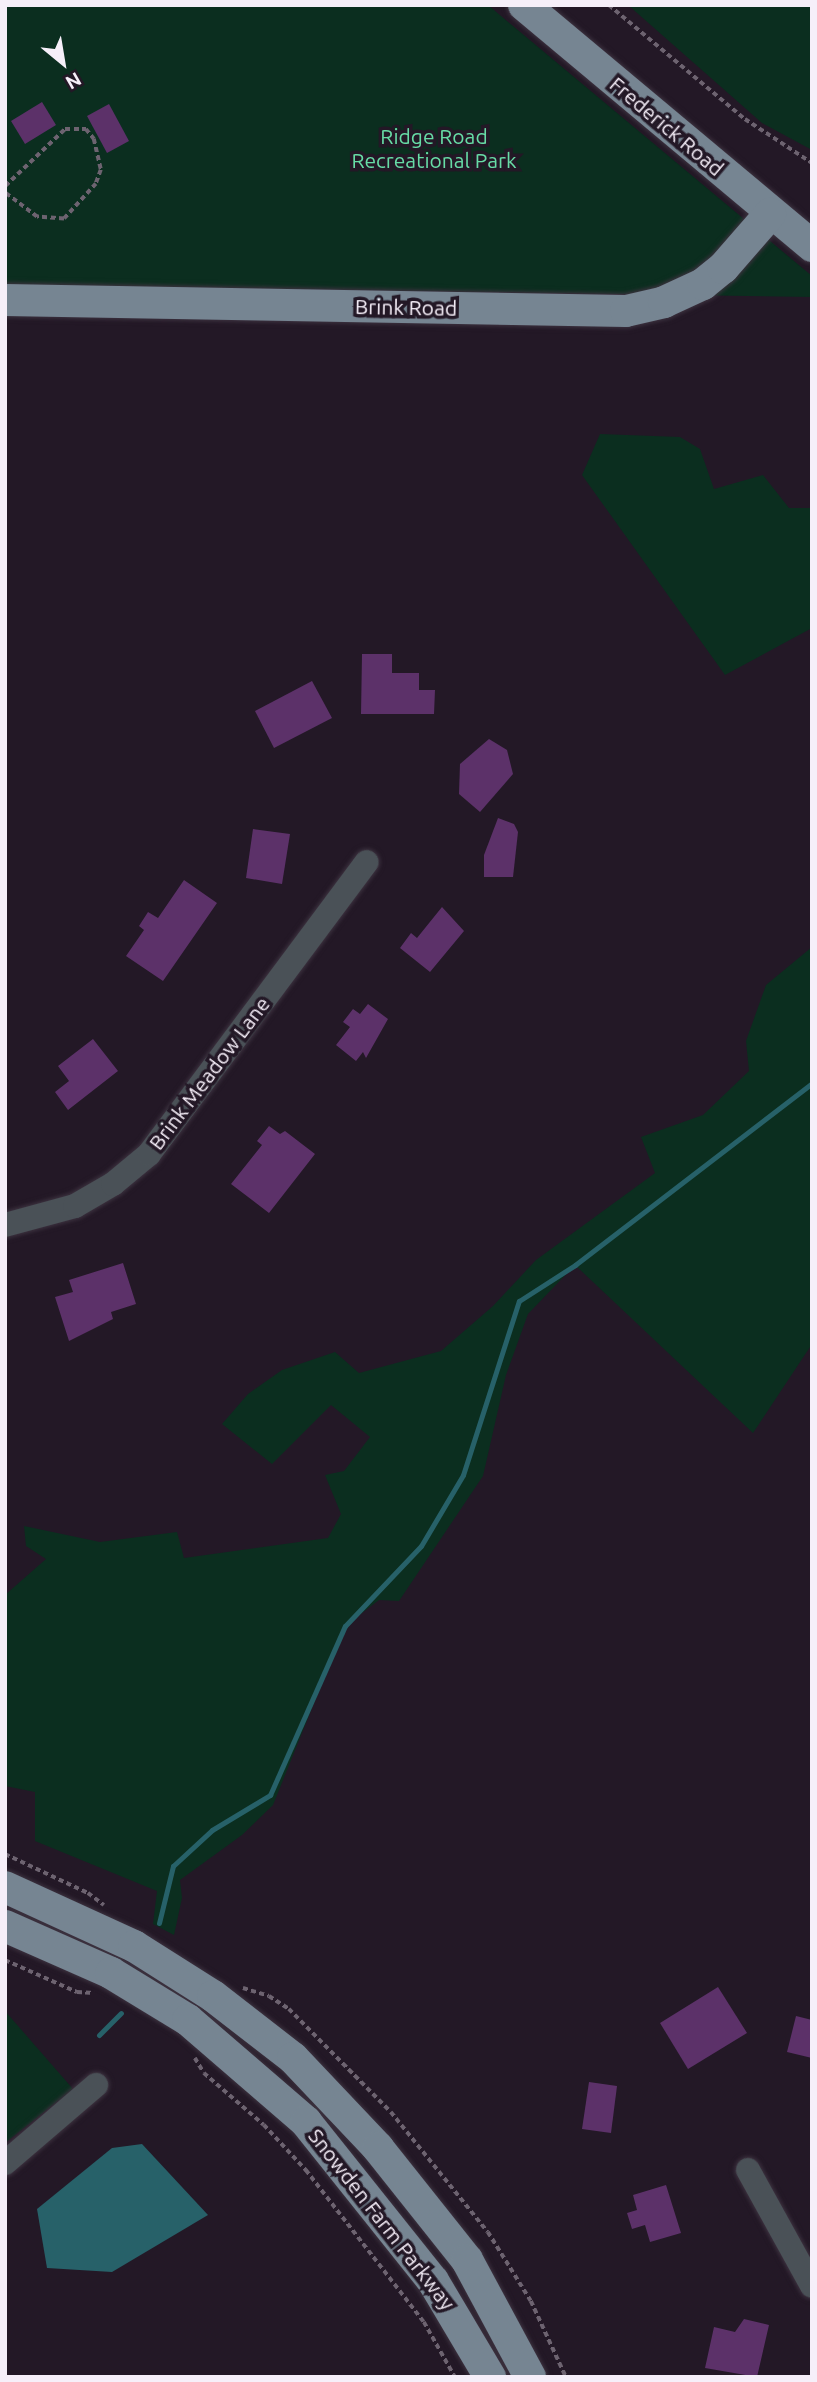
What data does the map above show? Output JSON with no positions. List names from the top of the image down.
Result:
{
  "streets": {
    "main road": ["Frederick Road", "Brink Road", "Snowden Farm Parkway"],
    "street": ["Brink Meadow Lane"]
  },
  "crossings": [
    ["Frederick Road", "Brink Road"]
  ],
  "parks": ["Ridge Road Recreational Park"],
  "north": "bottom right"
}
